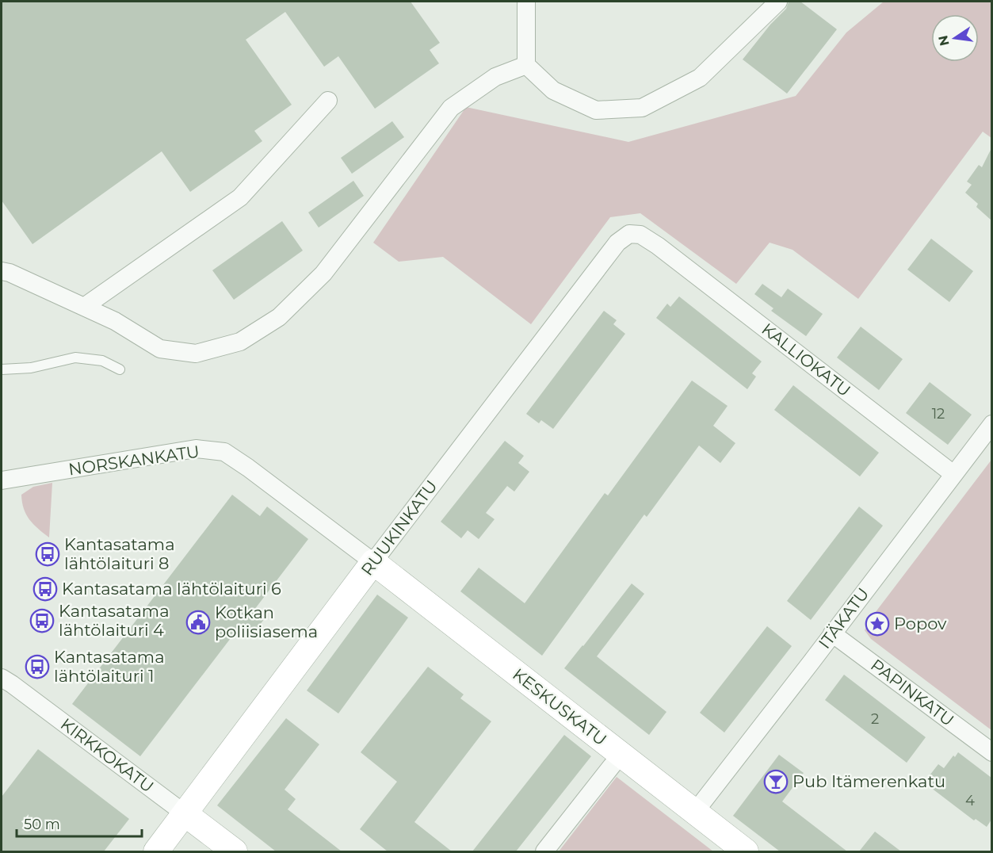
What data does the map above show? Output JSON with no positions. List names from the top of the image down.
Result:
{
  "streets": {
    "main road": ["RUUKINKATU", "KESKUSKATU", "KIRKKOKATU"],
    "street": [
      "KALLIOKATU",
      "NORSKANKATU",
      "ITÄKATU",
      "PAPINKATU"
    ]
  },
  "crossings": [
    ["KALLIOKATU", "RUUKINKATU"],
    ["KALLIOKATU", "ITÄKATU"],
    ["NORSKANKATU", "RUUKINKATU"],
    ["NORSKANKATU", "KESKUSKATU"],
    ["RUUKINKATU", "KESKUSKATU"],
    ["RUUKINKATU", "KIRKKOKATU"],
    ["ITÄKATU", "PAPINKATU"],
    ["ITÄKATU", "KESKUSKATU"]
  ],
  "places": {
    "bus stop": [
      "Kantasatama lähtölaituri 8",
      "Kantasatama lähtölaituri 6",
      "Kantasatama lähtölaituri 4",
      "Kantasatama lähtölaituri 1"
    ],
    "public building": ["Kotkan poliisiasema"],
    "place": ["Popov"],
    "bar": ["Pub Itämerenkatu"]
  },
  "house_numbers": ["12", "2", "4"],
  "scale_bar": "50 m",
  "north": "left"
}
